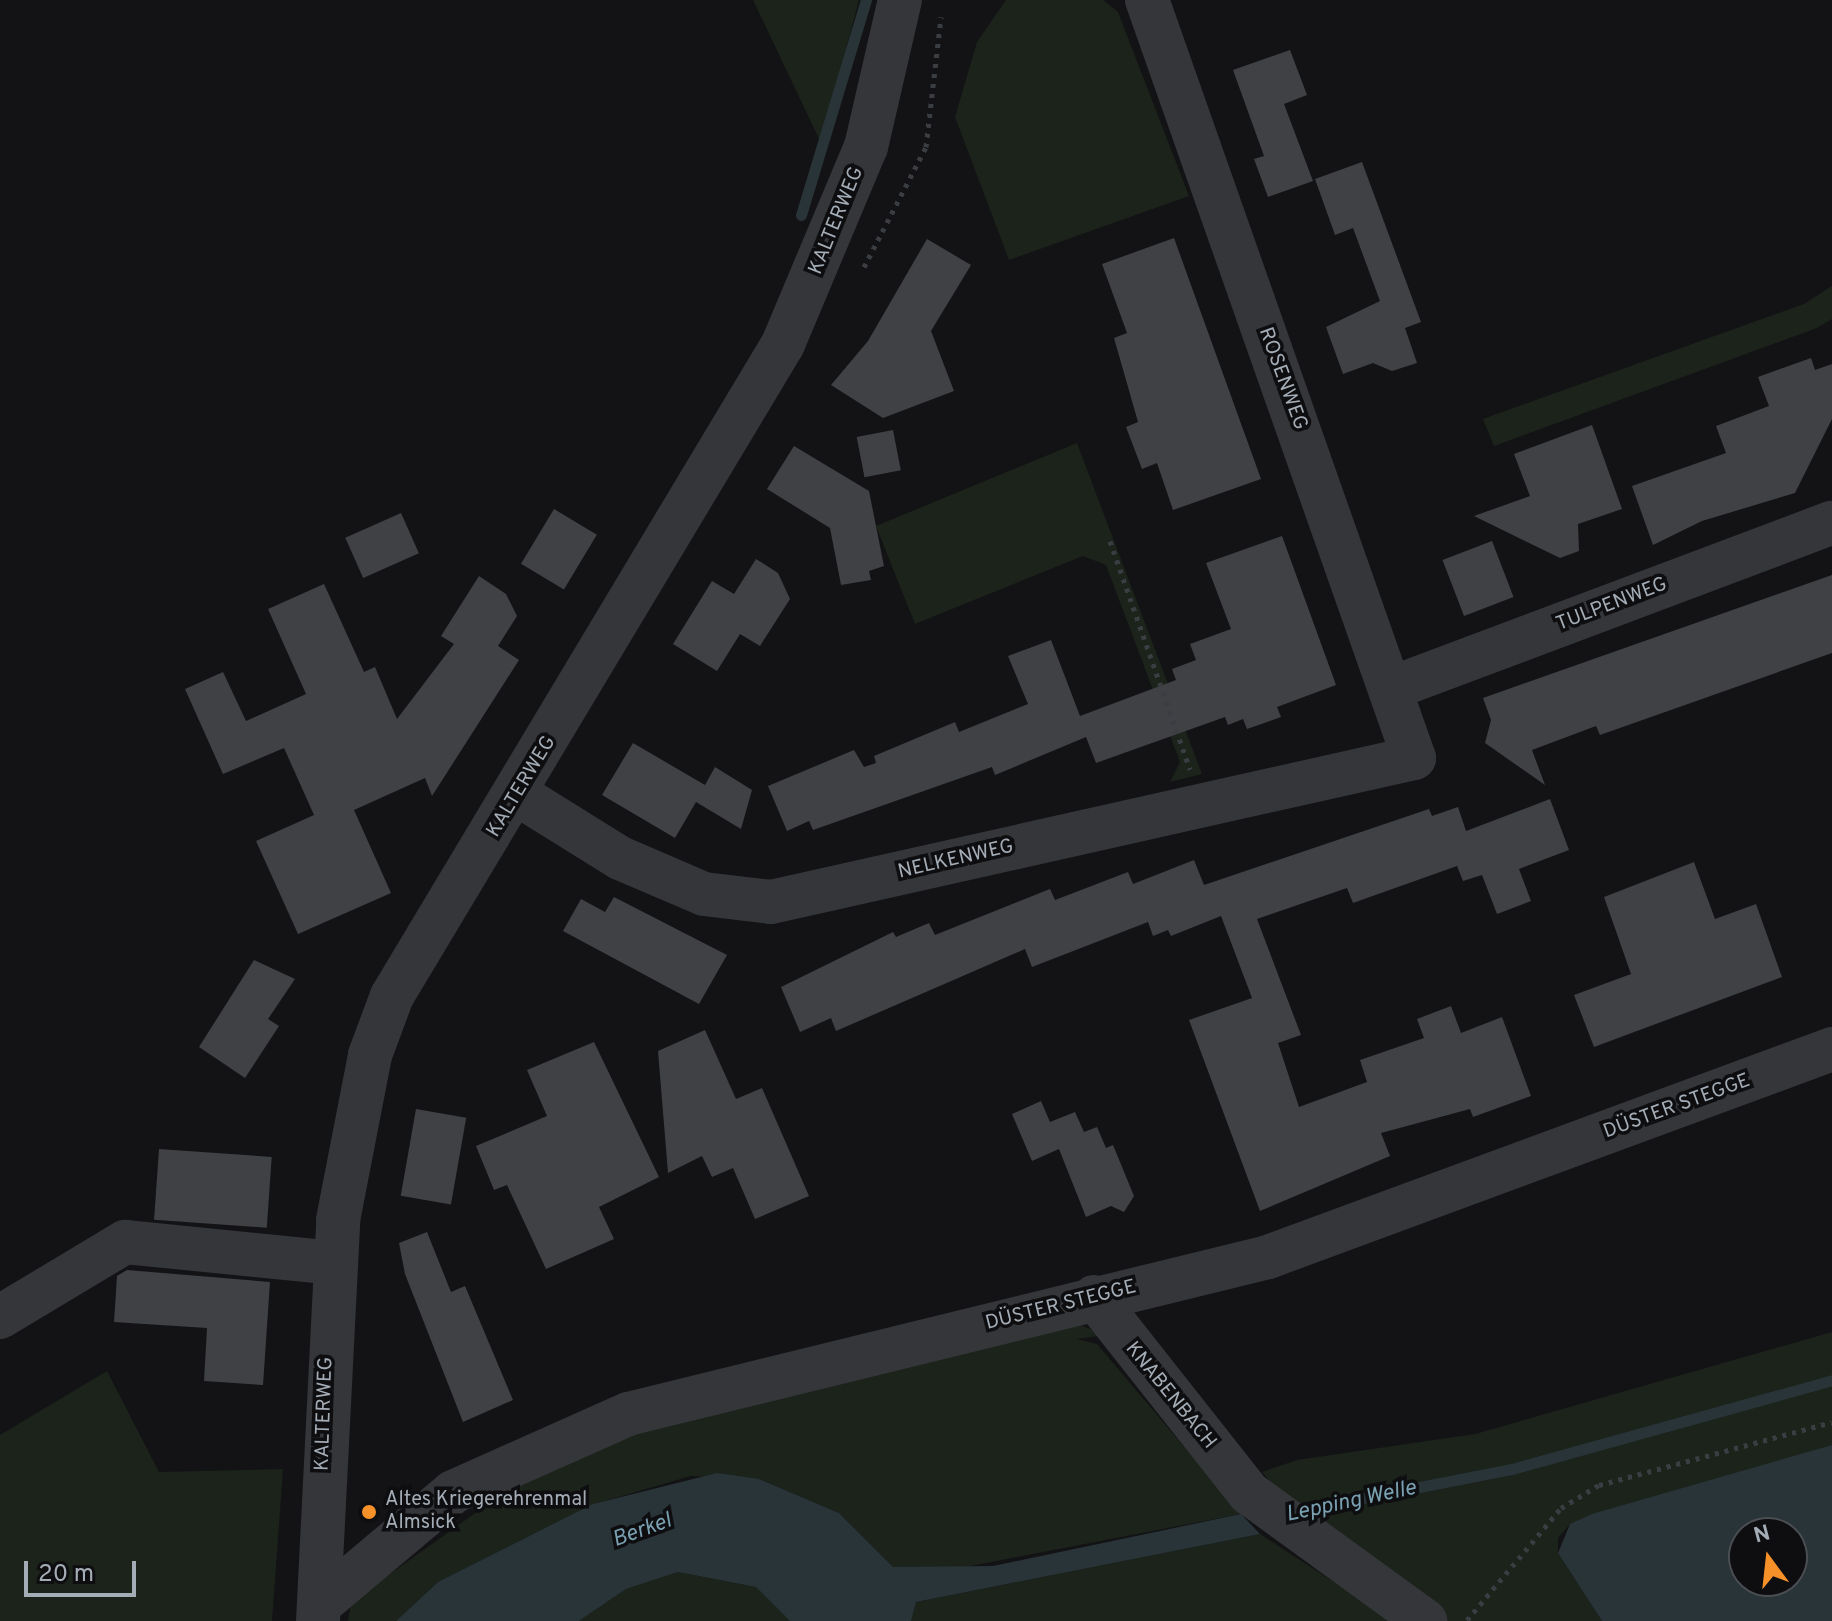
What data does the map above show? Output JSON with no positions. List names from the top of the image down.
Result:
{
  "streets": {
    "street": [
      "KALTERWEG",
      "ROSENWEG",
      "TULPENWEG",
      "NELKENWEG",
      "DÜSTER STEGGE",
      "KNABENBACH"
    ]
  },
  "crossings": [
    ["KALTERWEG", "NELKENWEG"],
    ["KALTERWEG", "DÜSTER STEGGE"],
    ["ROSENWEG", "TULPENWEG"],
    ["ROSENWEG", "NELKENWEG"],
    ["DÜSTER STEGGE", "KNABENBACH"]
  ],
  "water": ["Lepping Welle", "Berkel"],
  "places": ["Altes Kriegerehrenmal Almsick"],
  "scale_bar": "20 m",
  "north": "top"
}
